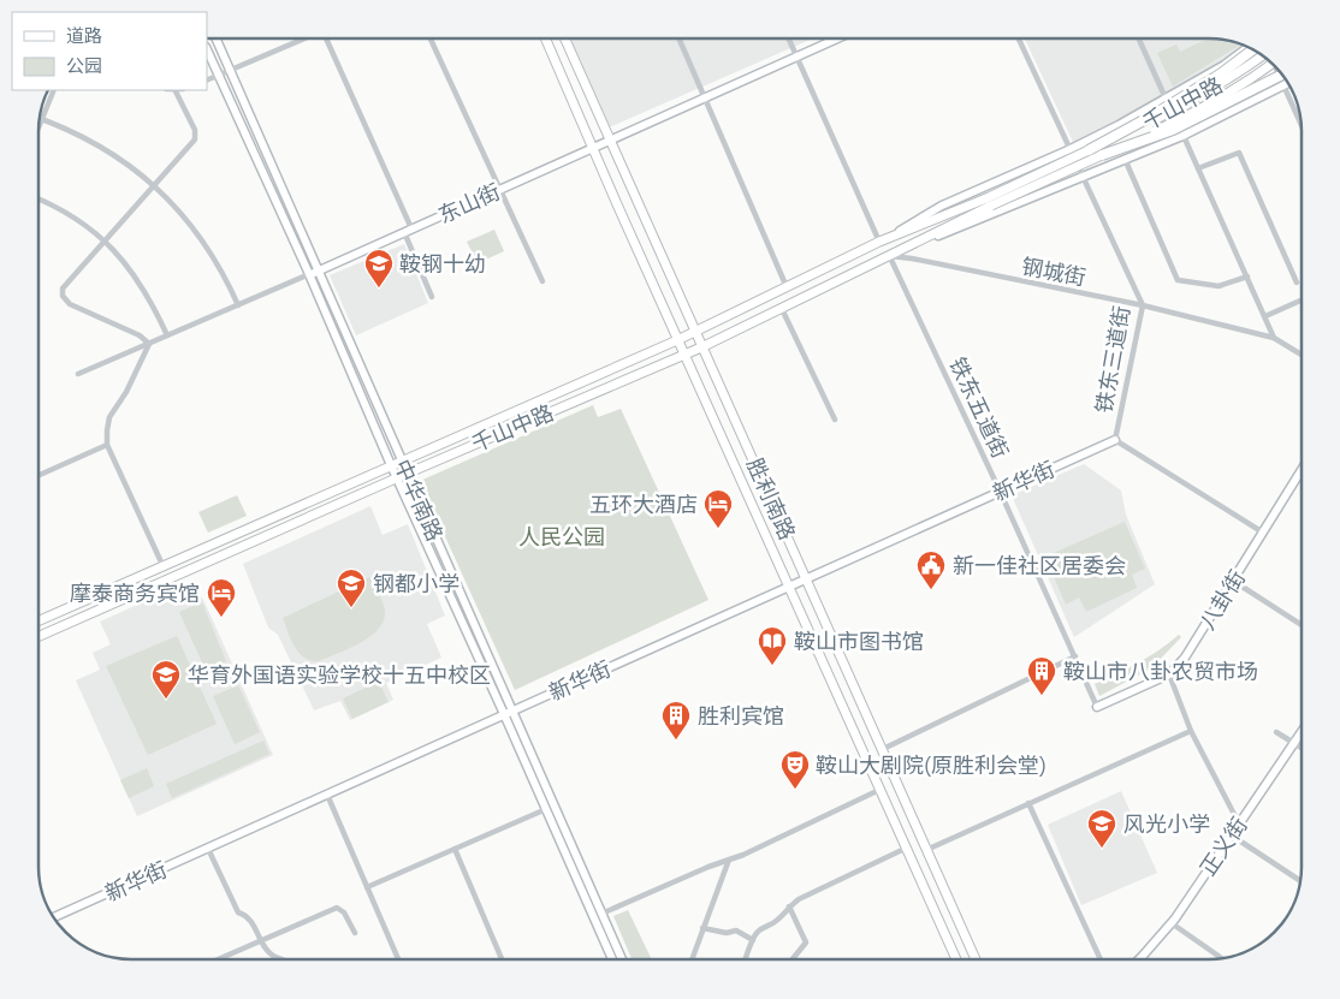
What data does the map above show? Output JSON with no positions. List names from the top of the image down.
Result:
{
  "streets": {
    "main road": [
      "千山中路",
      "东山街",
      "新华街",
      "胜利南路",
      "中华南路",
      "八卦街",
      "正义街"
    ],
    "street": ["钢城街", "铁东三道街", "铁东五道街"]
  },
  "crossings": [
    ["千山中路", "钢城街"],
    ["千山中路", "铁东五道街"],
    ["千山中路", "胜利南路"],
    ["千山中路", "中华南路"],
    ["东山街", "胜利南路"],
    ["东山街", "中华南路"],
    ["钢城街", "铁东三道街"],
    ["钢城街", "铁东五道街"],
    ["铁东三道街", "新华街"],
    ["铁东三道街", "八卦街"],
    ["铁东五道街", "新华街"],
    ["铁东五道街", "八卦街"],
    ["新华街", "胜利南路"],
    ["新华街", "中华南路"]
  ],
  "parks": ["人民公园"],
  "places": {
    "school or university": [
      "鞍钢十幼",
      "钢都小学",
      "华育外国语实验学校十五中校区",
      "风光小学"
    ],
    "hotel": ["五环大酒店", "摩泰商务宾馆"],
    "public building": ["新一佳社区居委会"],
    "library": ["鞍山市图书馆"],
    "building": ["鞍山市八卦农贸市场", "胜利宾馆"],
    "theatre": ["鞍山大剧院(原胜利会堂)"]
  },
  "legend": ["道路", "公园"]
}
